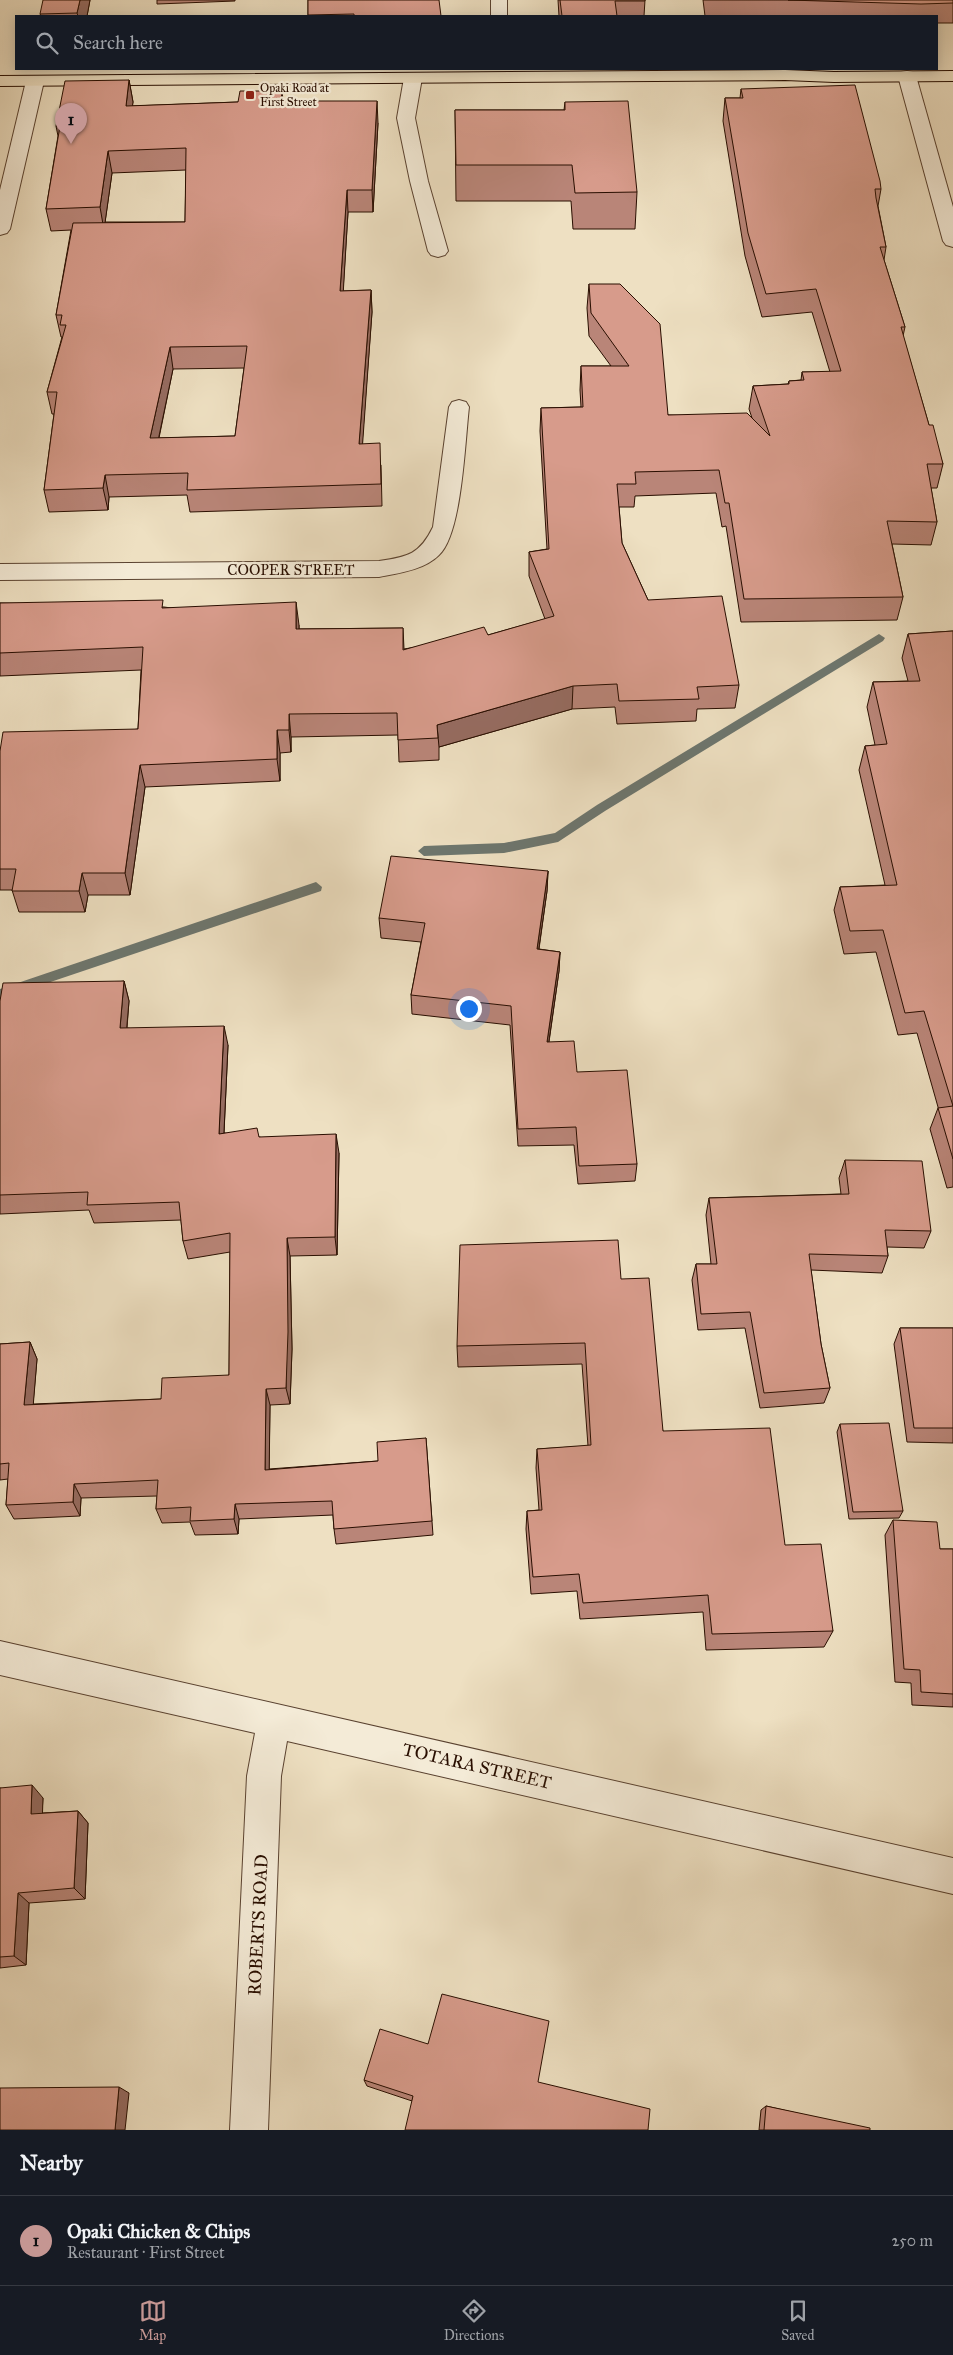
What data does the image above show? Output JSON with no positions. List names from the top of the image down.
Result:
{
  "streets": {
    "street": ["COOPER STREET", "TOTARA STREET", "ROBERTS ROAD"]
  },
  "crossings": [
    ["TOTARA STREET", "ROBERTS ROAD"]
  ],
  "places": {
    "transit": ["Opaki Road at First Street"]
  },
  "page": {
    "search": "Search here",
    "pins": "1",
    "heading": "Nearby",
    "list": [
      {
        "mark": "1",
        "name": "Opaki Chicken & Chips",
        "note": "Restaurant · First Street",
        "value": "250 m"
      }
    ],
    "nav": ["Map", "Directions", "Saved"]
  }
}
